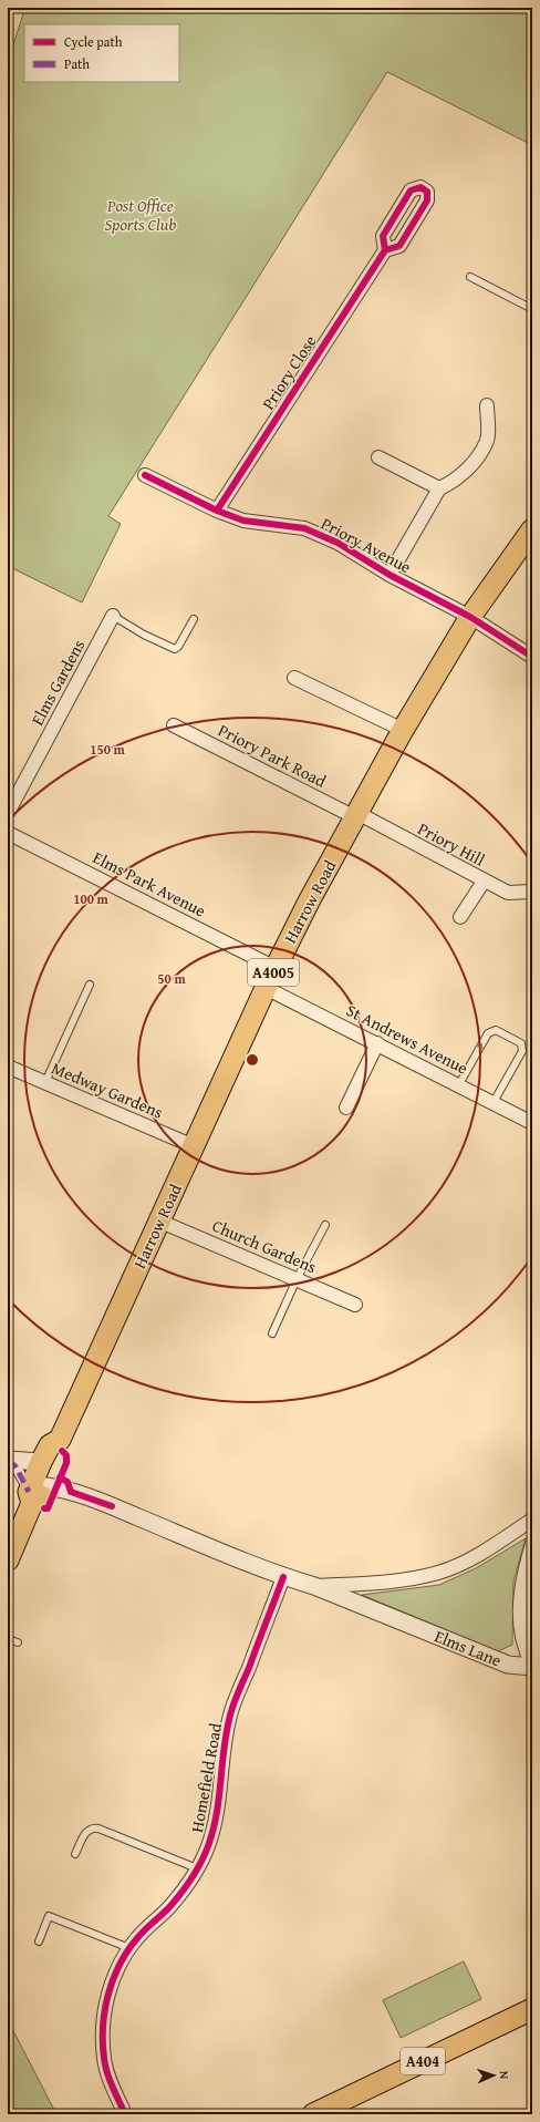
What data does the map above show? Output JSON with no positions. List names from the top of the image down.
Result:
{
  "streets": {
    "main road": ["Harrow Road", "A4005", "A404"],
    "street": [
      "Priory Close",
      "Priory Avenue",
      "Elms Gardens",
      "Priory Park Road",
      "Priory Hill",
      "Elms Park Avenue",
      "St Andrews Avenue",
      "Medway Gardens",
      "Church Gardens",
      "Elms Lane",
      "Homefield Road"
    ]
  },
  "crossings": [
    ["Priory Close", "Priory Avenue"],
    ["Priory Avenue", "Harrow Road"],
    ["Priory Park Road", "Priory Hill"],
    ["Priory Park Road", "Harrow Road"],
    ["Priory Hill", "Harrow Road"],
    ["Elms Park Avenue", "Harrow Road"],
    ["Harrow Road", "St Andrews Avenue"],
    ["Harrow Road", "Medway Gardens"],
    ["Harrow Road", "Church Gardens"],
    ["Harrow Road", "Elms Lane"],
    ["Elms Lane", "Homefield Road"]
  ],
  "parks": ["Post Office Sports Club"],
  "legend": ["Cycle path", "Path"],
  "north": "right",
  "rings": ["150 m", "100 m", "50 m"]
}
